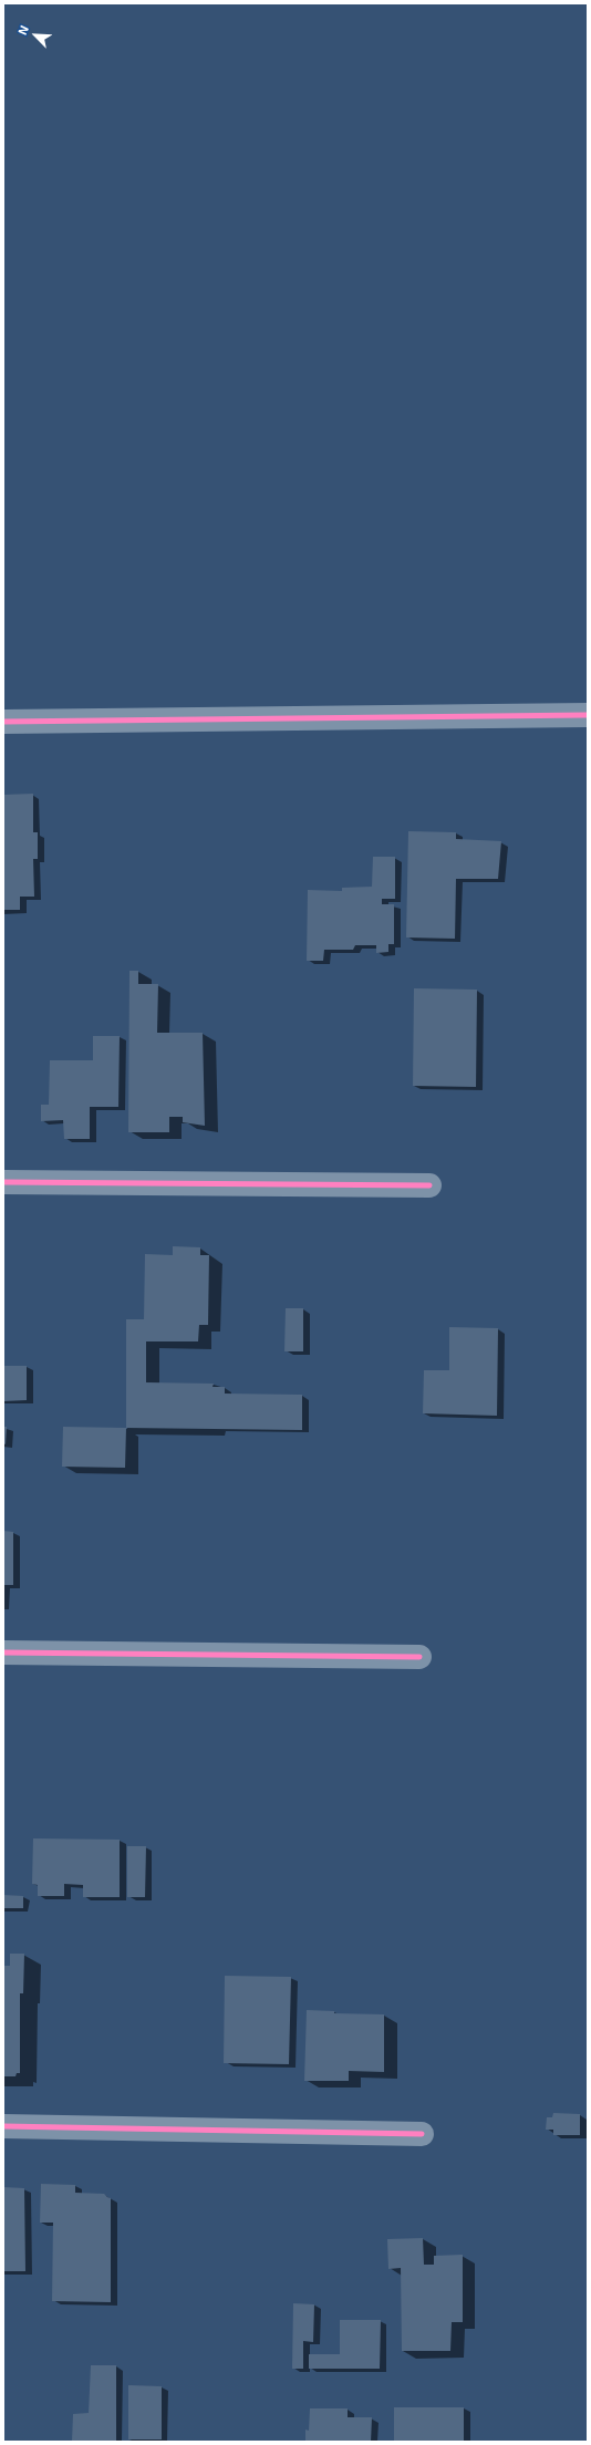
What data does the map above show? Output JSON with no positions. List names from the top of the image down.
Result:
{
  "north": "top left"
}
